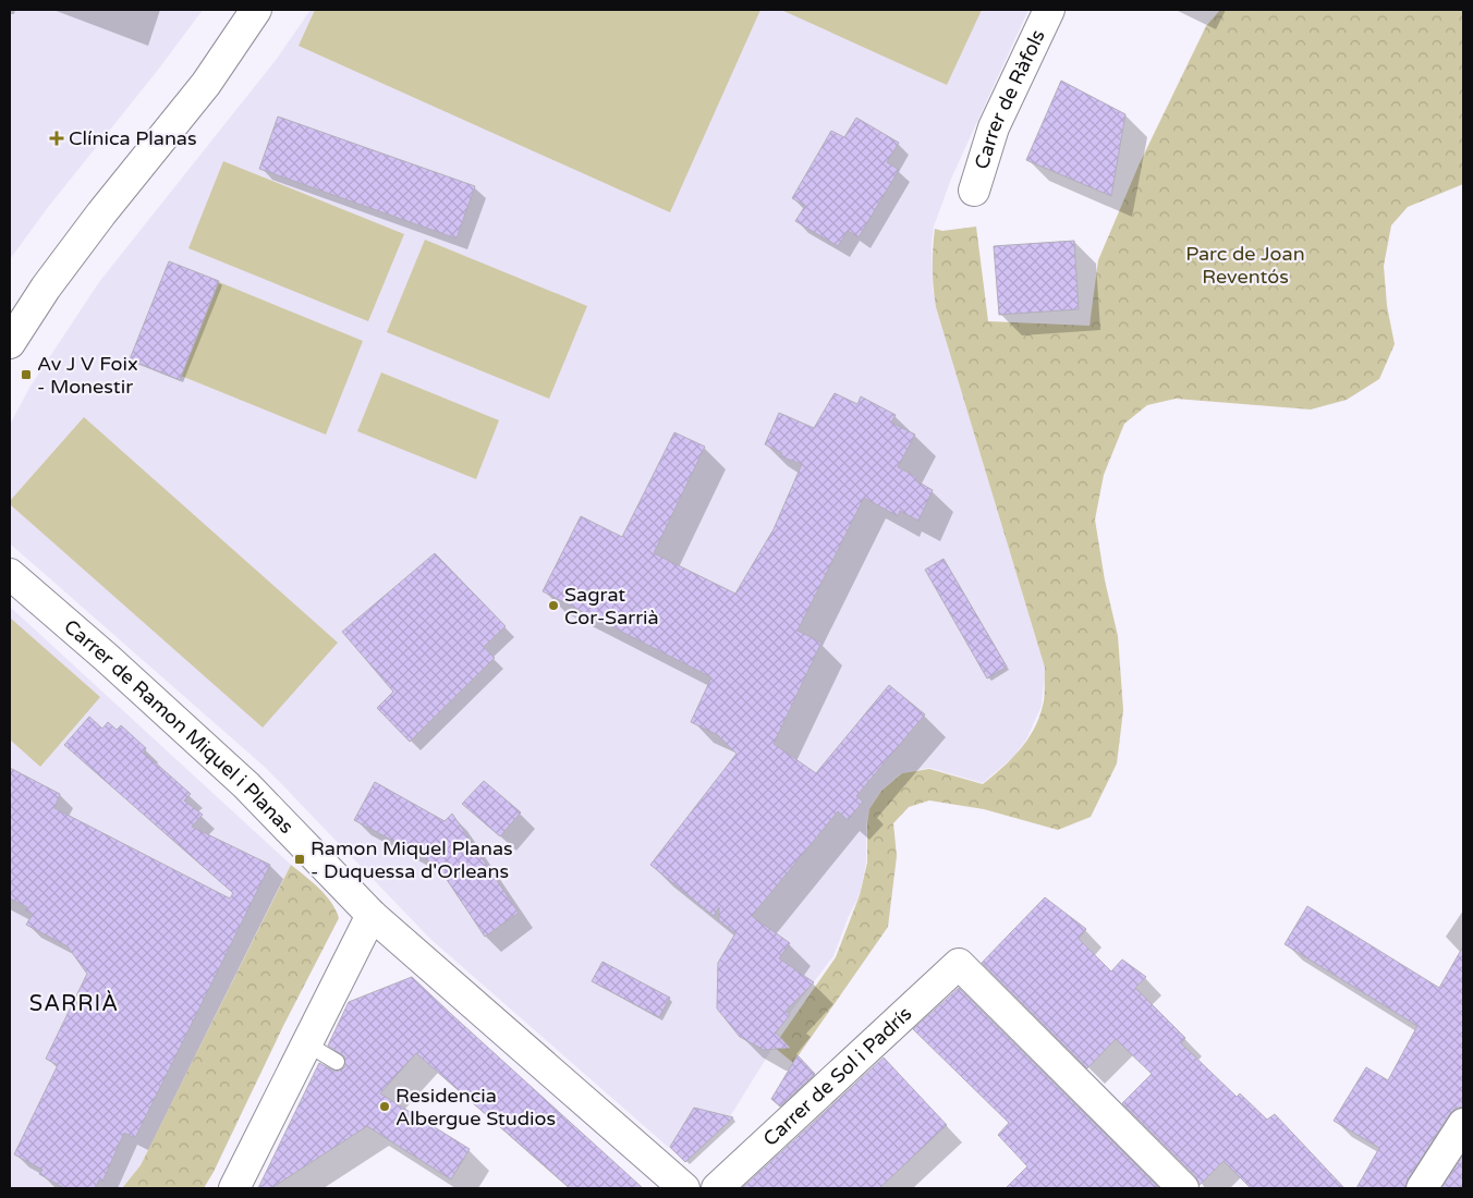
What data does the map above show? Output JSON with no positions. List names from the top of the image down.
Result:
{
  "streets": {
    "street": ["Carrer de Ràfols", "Carrer de Ramon Miquel i Planas", "Carrer de Sol i Padrís"]
  },
  "districts": ["SARRIÀ"],
  "parks": ["Parc de Joan Reventós"],
  "places": {
    "health": ["Clínica Planas"],
    "transit": ["Av J V Foix - Monestir", "Ramon Miquel Planas - Duquessa d'Orleans"],
    "other": ["Sagrat Cor-Sarrià", "Residencia Albergue Studios"]
  }
}
